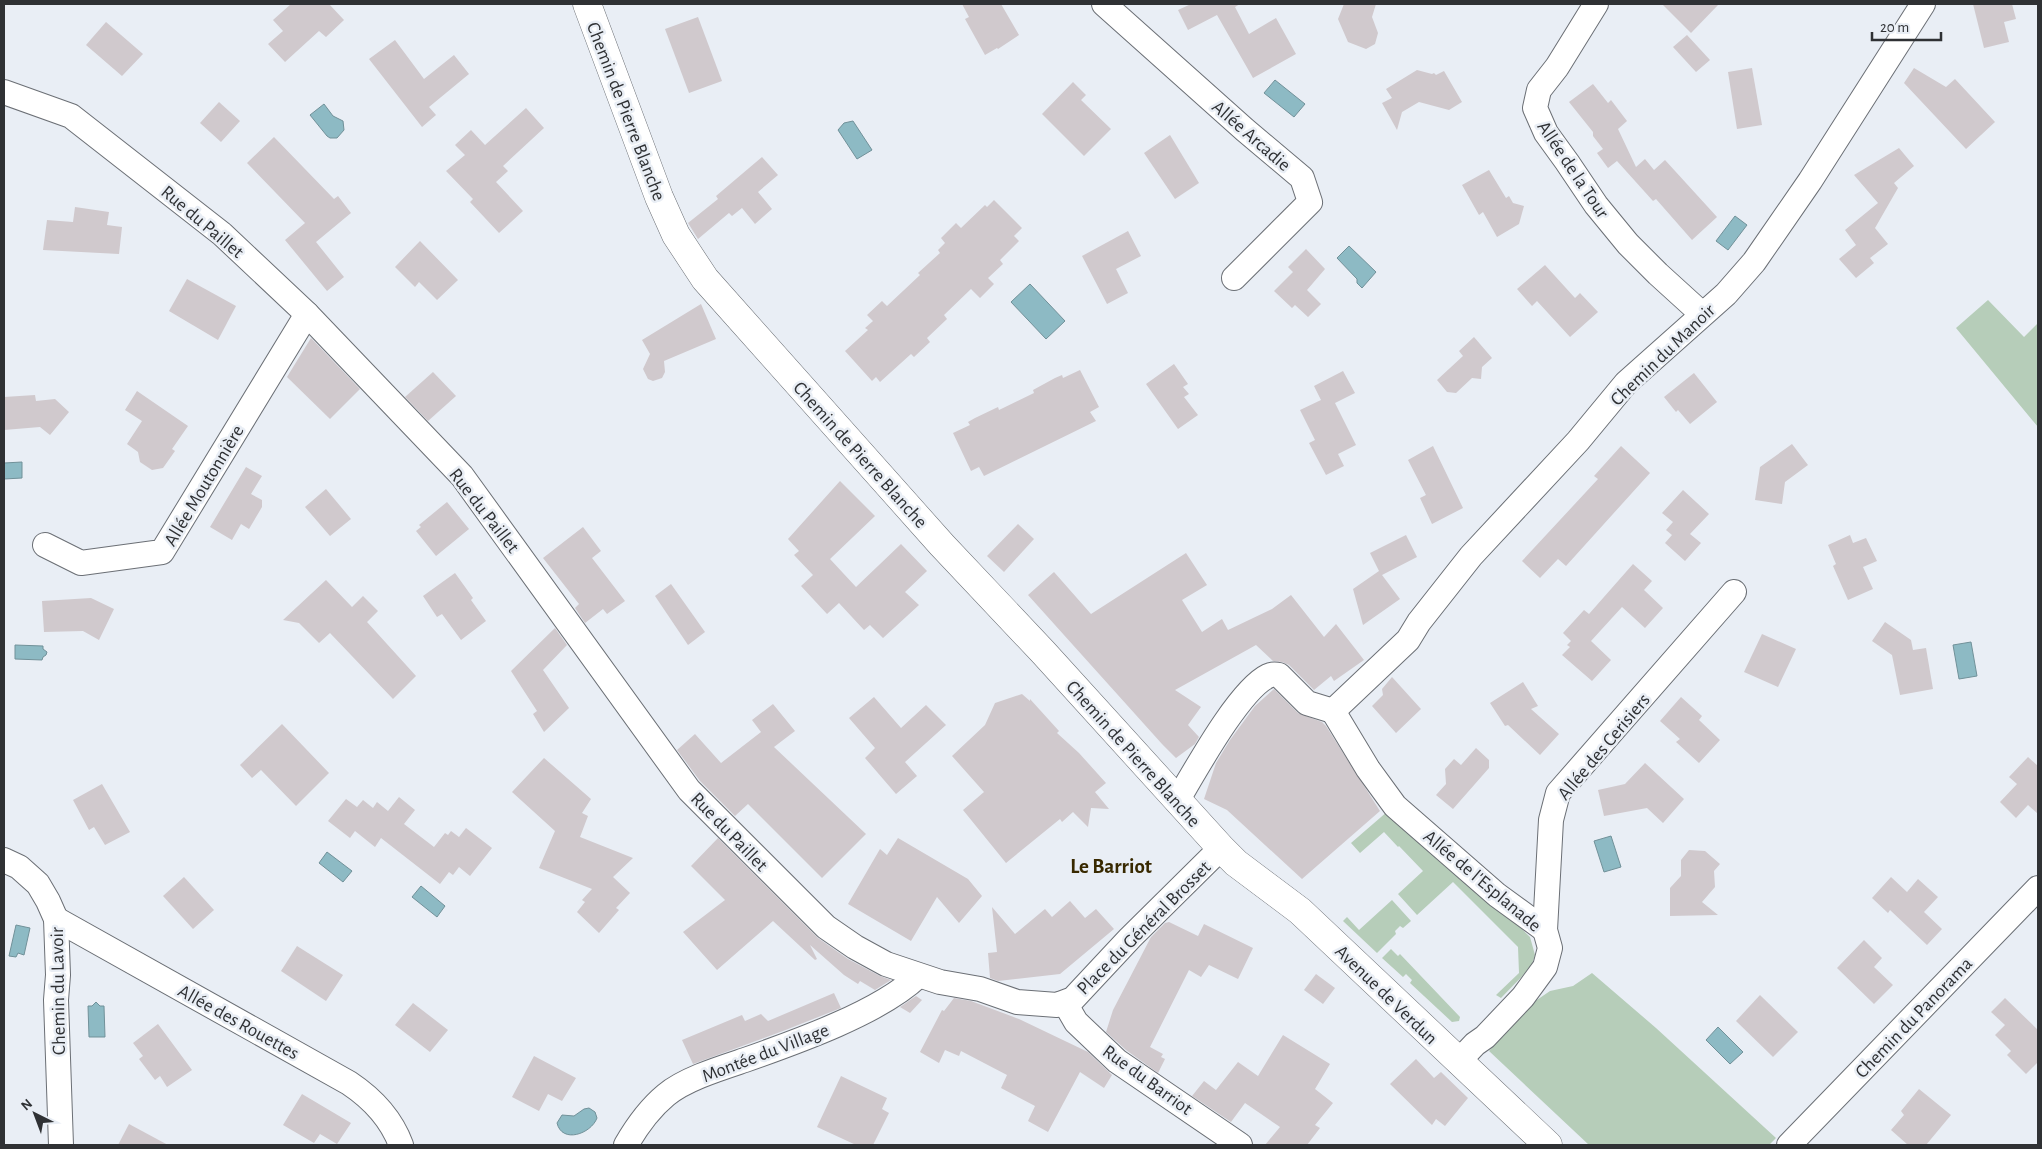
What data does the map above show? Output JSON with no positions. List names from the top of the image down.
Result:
{
  "streets": {
    "street": [
      "Chemin de Pierre Blanche",
      "Allée Arcadie",
      "Allée de la Tour",
      "Rue du Paillet",
      "Chemin du Manoir",
      "Allée Moutonnière",
      "Allée des Cerisiers",
      "Allée de l'Esplanade",
      "Place du Général Brosset",
      "Chemin du Lavoir",
      "Avenue de Verdun",
      "Chemin du Panorama",
      "Allée des Rouettes",
      "Montée du Village",
      "Rue du Barriot"
    ]
  },
  "crossings": [
    ["Chemin de Pierre Blanche", "Place du Général Brosset"],
    ["Chemin de Pierre Blanche", "Avenue de Verdun"],
    ["Allée de la Tour", "Chemin du Manoir"],
    ["Rue du Paillet", "Allée Moutonnière"],
    ["Rue du Paillet", "Place du Général Brosset"],
    ["Rue du Paillet", "Montée du Village"],
    ["Chemin du Manoir", "Allée de l'Esplanade"],
    ["Allée des Cerisiers", "Allée de l'Esplanade"],
    ["Allée de l'Esplanade", "Avenue de Verdun"],
    ["Place du Général Brosset", "Avenue de Verdun"],
    ["Place du Général Brosset", "Montée du Village"],
    ["Place du Général Brosset", "Rue du Barriot"],
    ["Chemin du Lavoir", "Allée des Rouettes"]
  ],
  "districts": ["Le Barriot"],
  "scale_bar": "20 m",
  "north": "top left"
}
